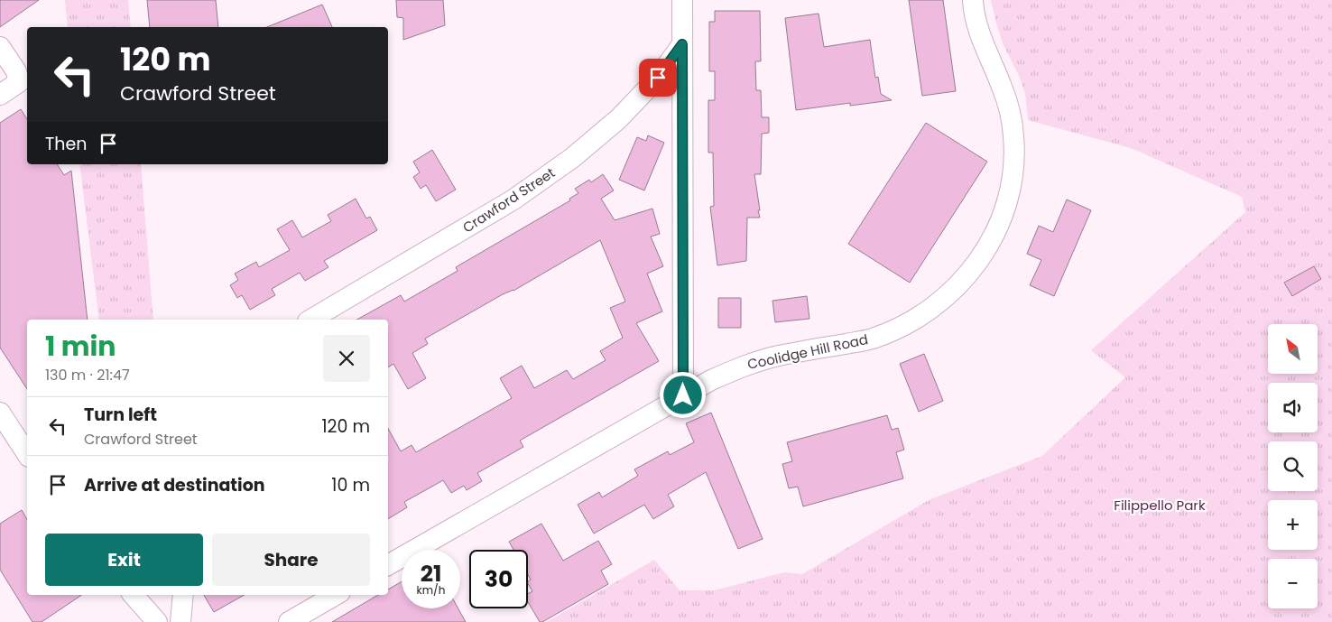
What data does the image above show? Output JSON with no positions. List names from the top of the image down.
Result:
{
  "streets": {
    "street": ["Crawford Street", "Coolidge Hill Road"]
  },
  "parks": ["Filippello Park"],
  "north": "top left",
  "page": {
    "turn": ["120 m", "Crawford Street"],
    "then": "Then",
    "heading": ["1 min", "130 m · 21:47"],
    "map_buttons": ["+", "−"],
    "list": [
      {
        "name": "Turn left",
        "note": "Crawford Street",
        "value": "120 m"
      },
      {
        "name": "Arrive at destination",
        "value": "10 m"
      }
    ],
    "buttons": ["Exit", "Share"],
    "speed": "21 km/h",
    "limit": "30"
  }
}
